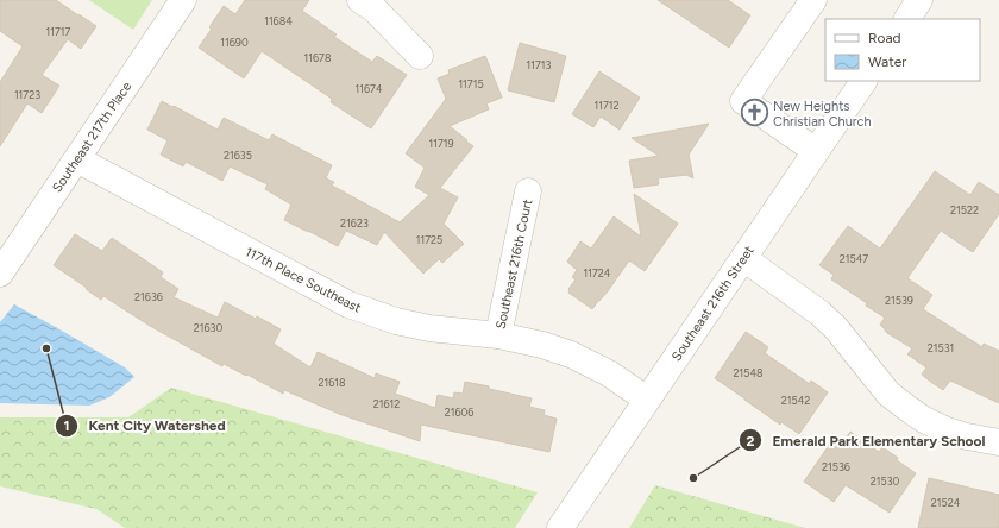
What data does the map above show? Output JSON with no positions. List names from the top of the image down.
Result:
{
  "streets": {
    "street": [
      "Southeast 217th Place",
      "Southeast 216th Court",
      "117th Place Southeast",
      "Southeast 216th Street"
    ]
  },
  "crossings": [
    ["Southeast 217th Place", "117th Place Southeast"],
    ["Southeast 216th Court", "117th Place Southeast"],
    ["117th Place Southeast", "Southeast 216th Street"]
  ],
  "places": {
    "church": ["New Heights Christian Church"],
    "other": ["Kent City Watershed", "Emerald Park Elementary School"]
  },
  "house_numbers": [
    "11684",
    "11717",
    "11690",
    "11678",
    "11713",
    "11715",
    "11674",
    "11723",
    "11712",
    "11719",
    "21635",
    "21522",
    "21623",
    "11725",
    "21547",
    "11724",
    "21636",
    "21539",
    "21630",
    "21531",
    "21548",
    "21618",
    "21542",
    "21612",
    "21606",
    "21536",
    "21530",
    "21524"
  ],
  "legend": ["Road", "Water"]
}
